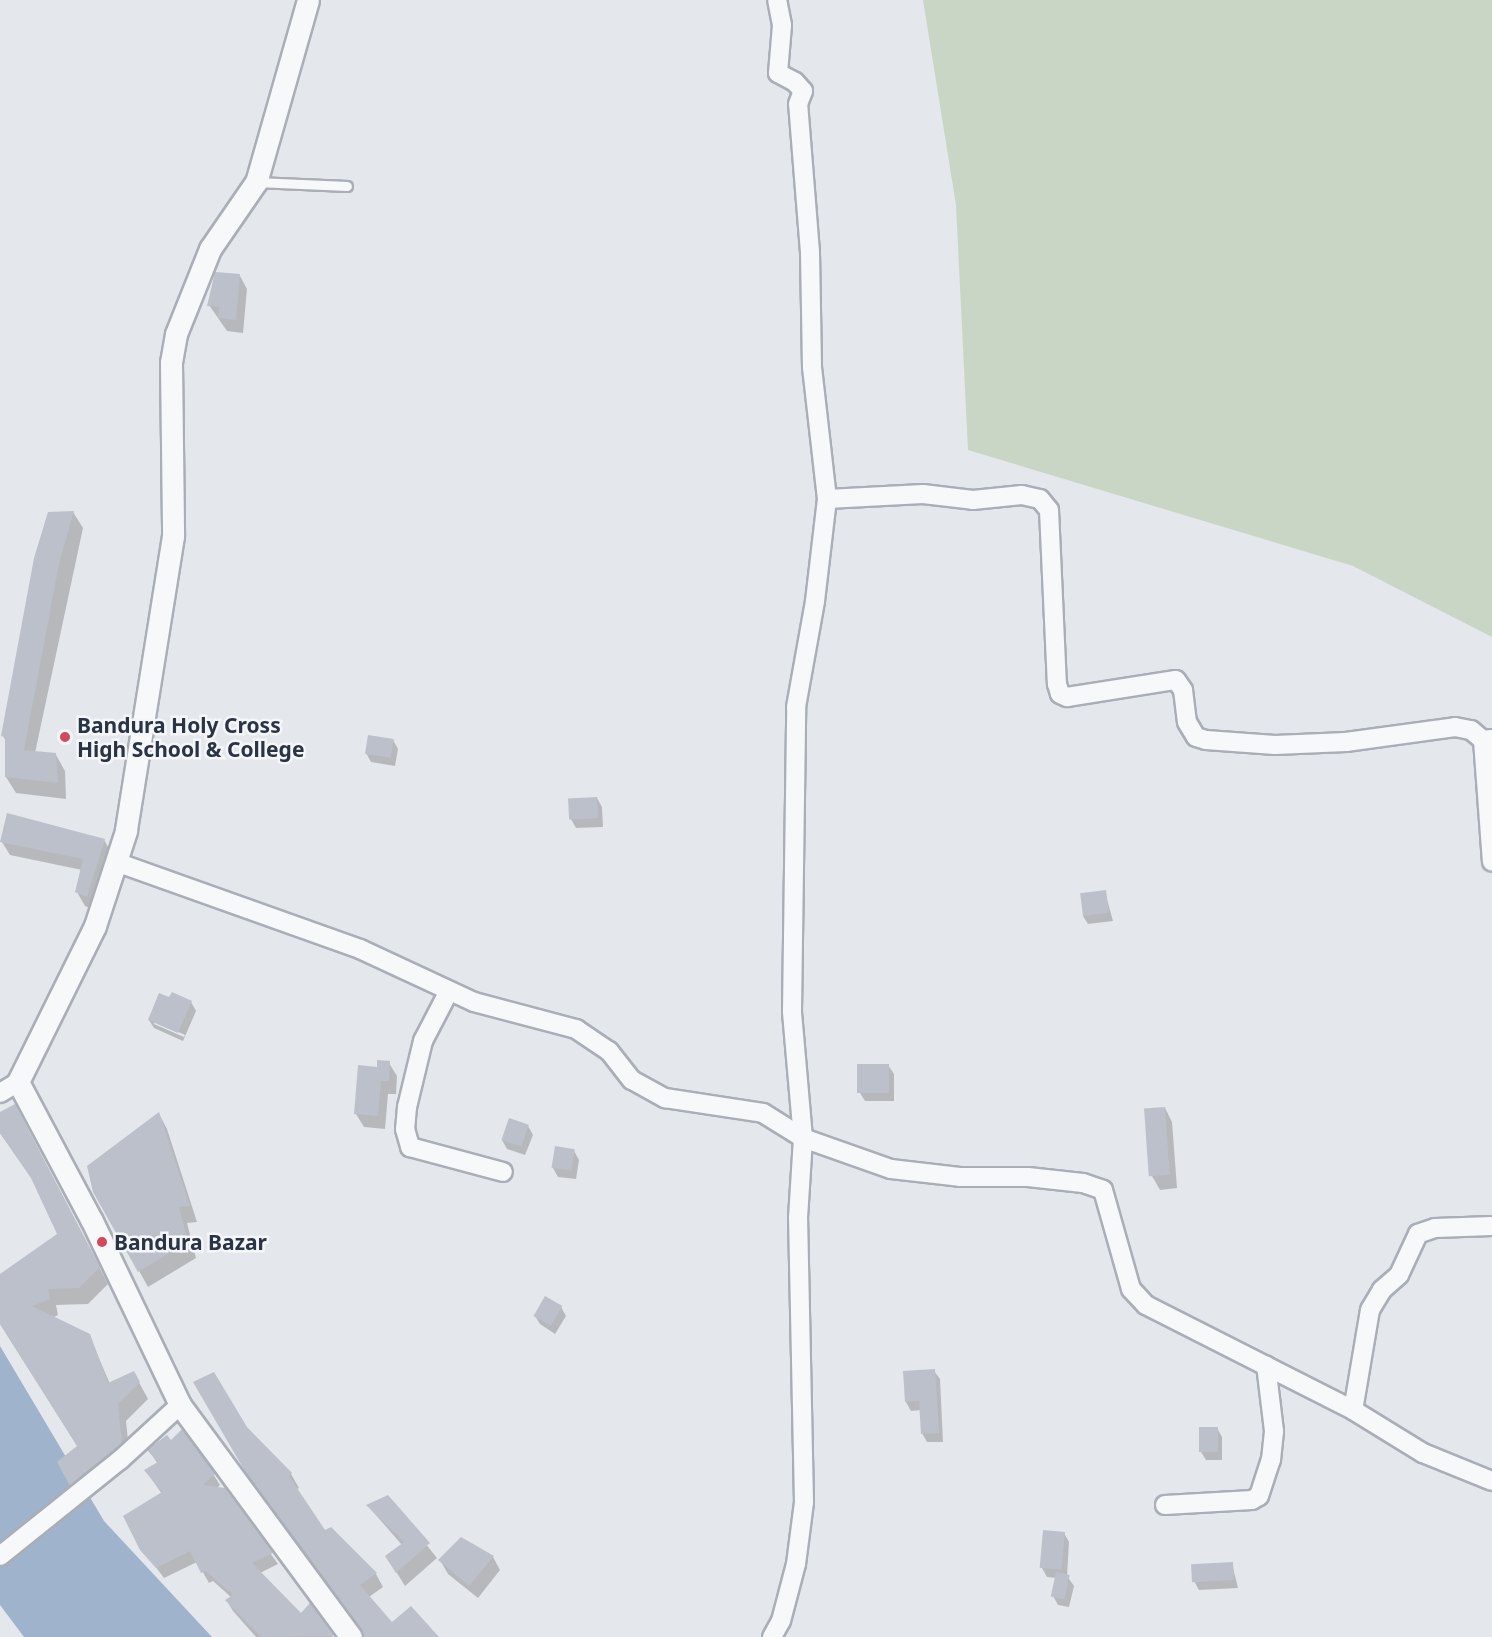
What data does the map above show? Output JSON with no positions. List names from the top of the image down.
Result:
{
  "places": ["Bandura Holy Cross High School & College", "Bandura Bazar"]
}
